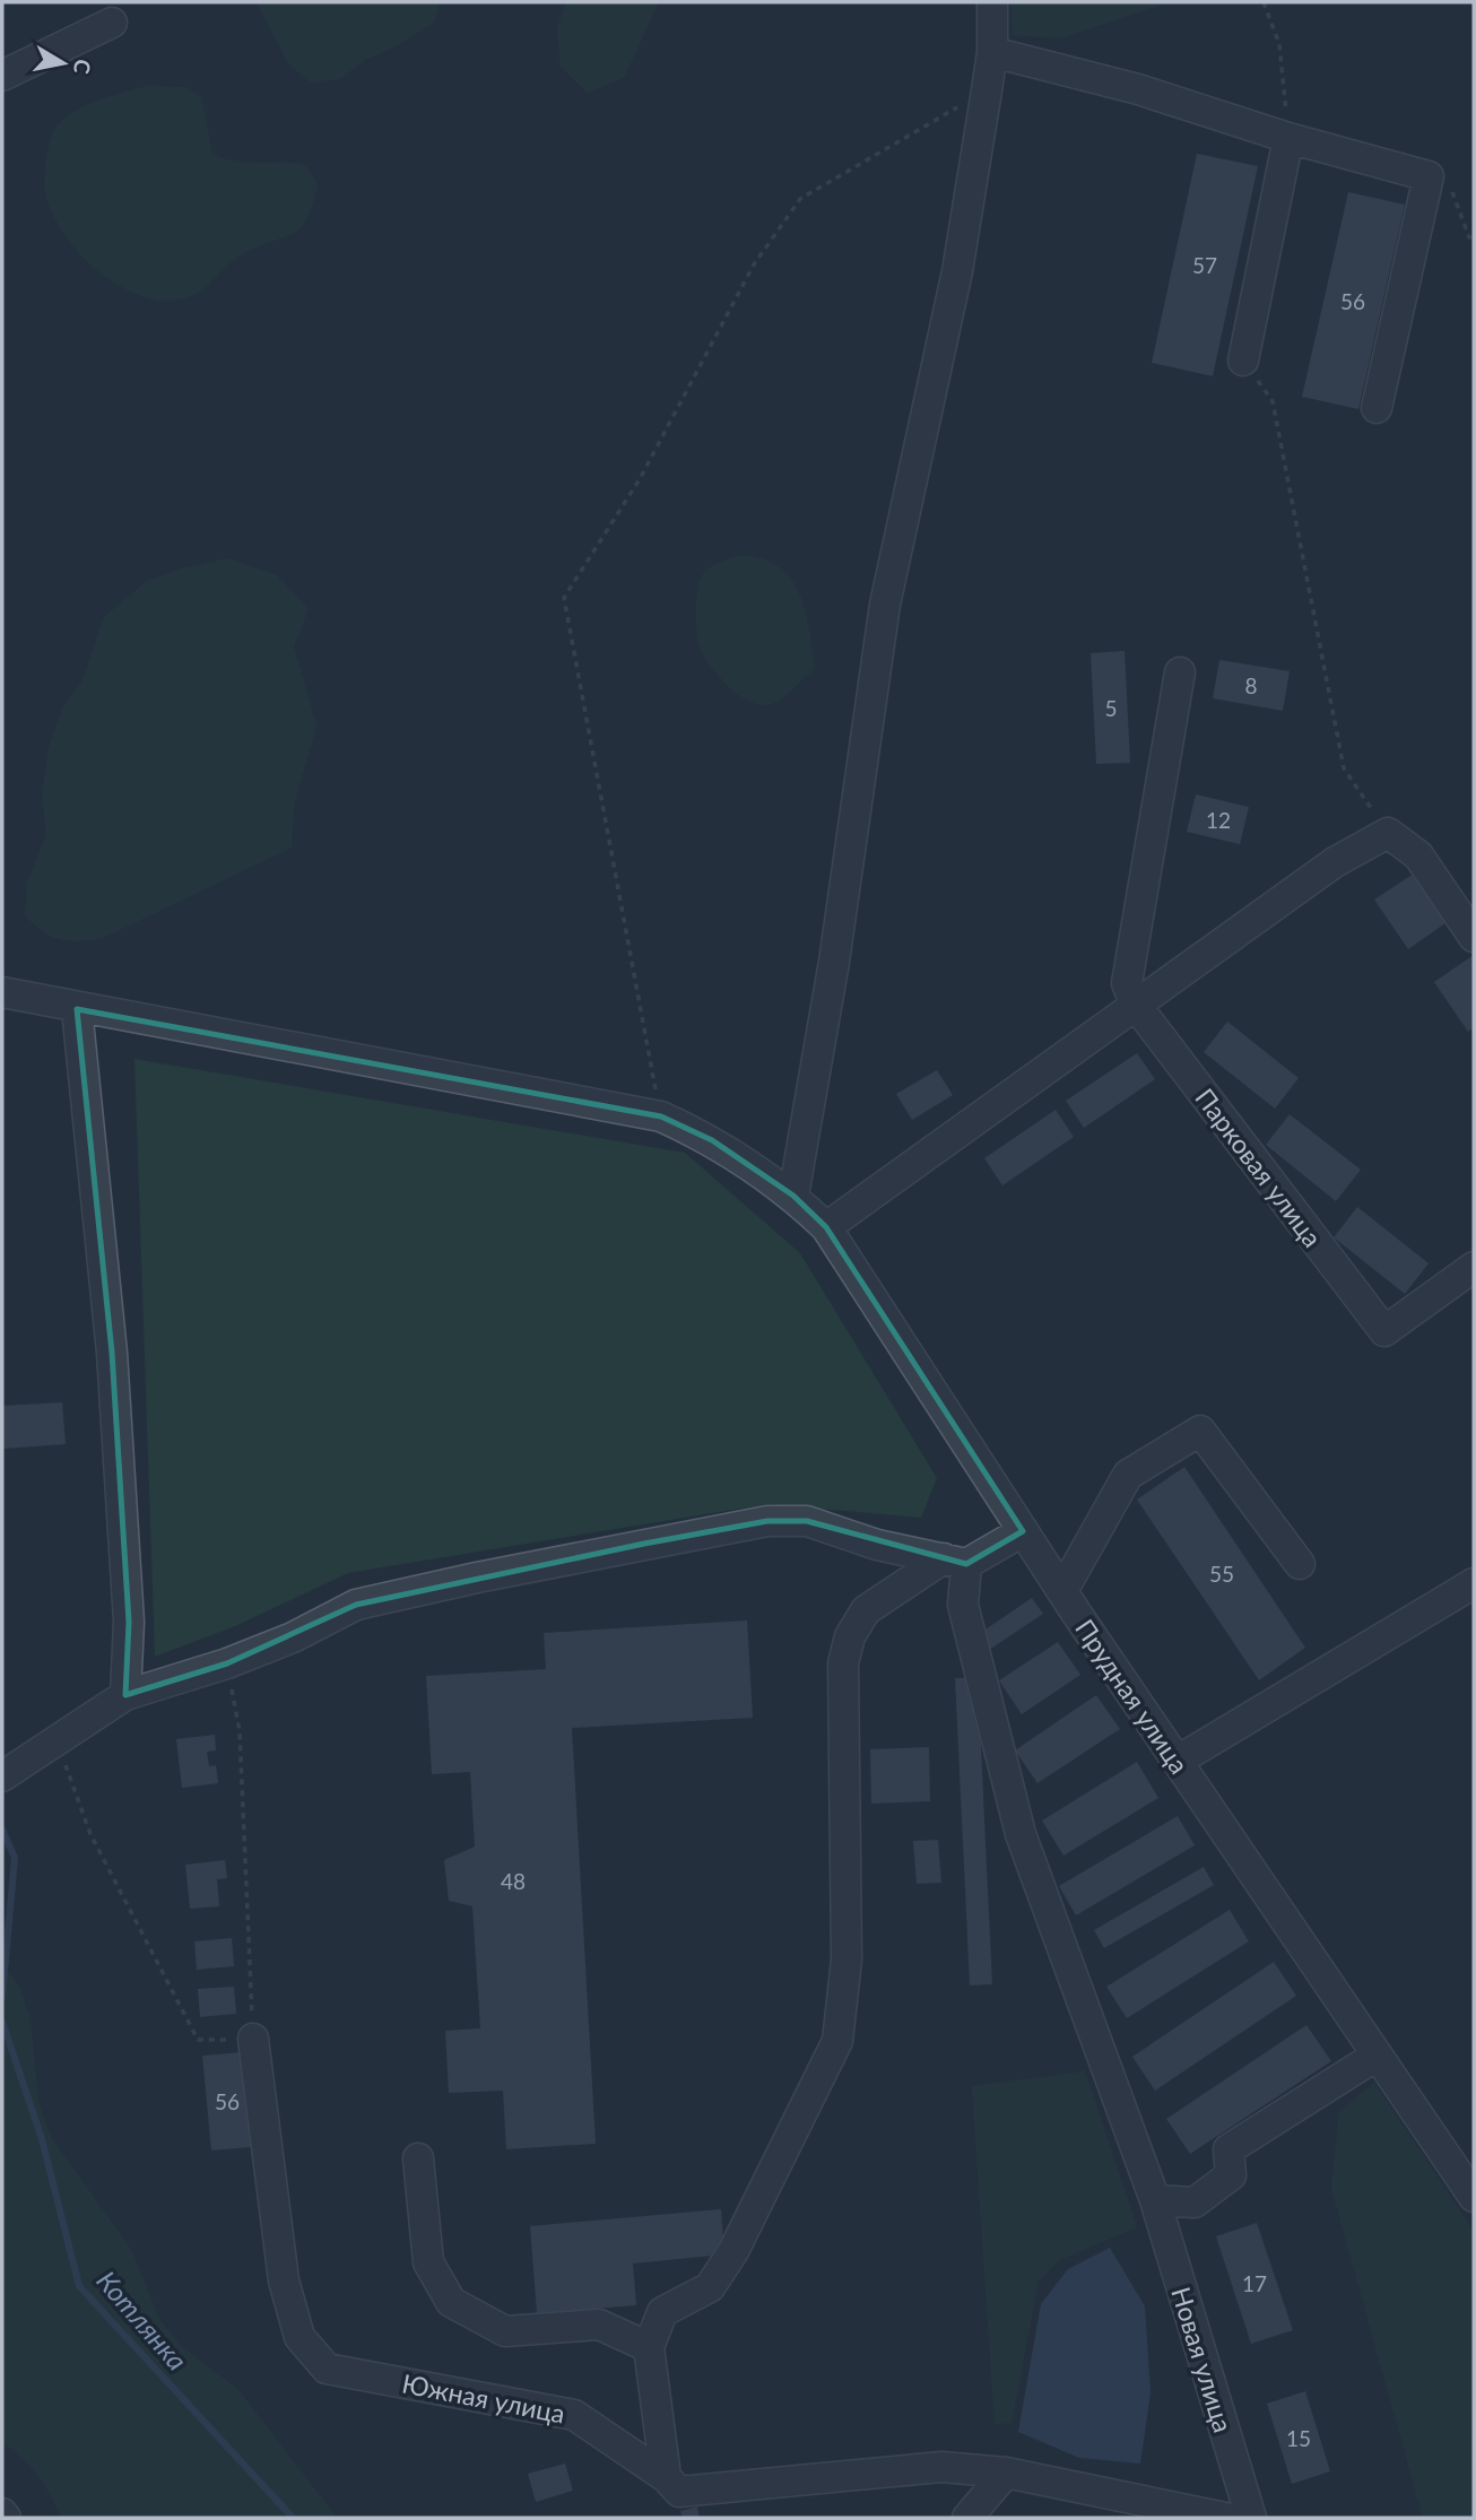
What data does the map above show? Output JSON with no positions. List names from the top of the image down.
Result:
{
  "streets": {
    "street": [
      "Парковая улица",
      "Прудная улица",
      "Новая улица",
      "Южная улица"
    ]
  },
  "water": ["Котлянка"],
  "house_numbers": [
    "57",
    "56",
    "8",
    "5",
    "12",
    "55",
    "48",
    "56",
    "17",
    "15"
  ],
  "north": "right"
}
